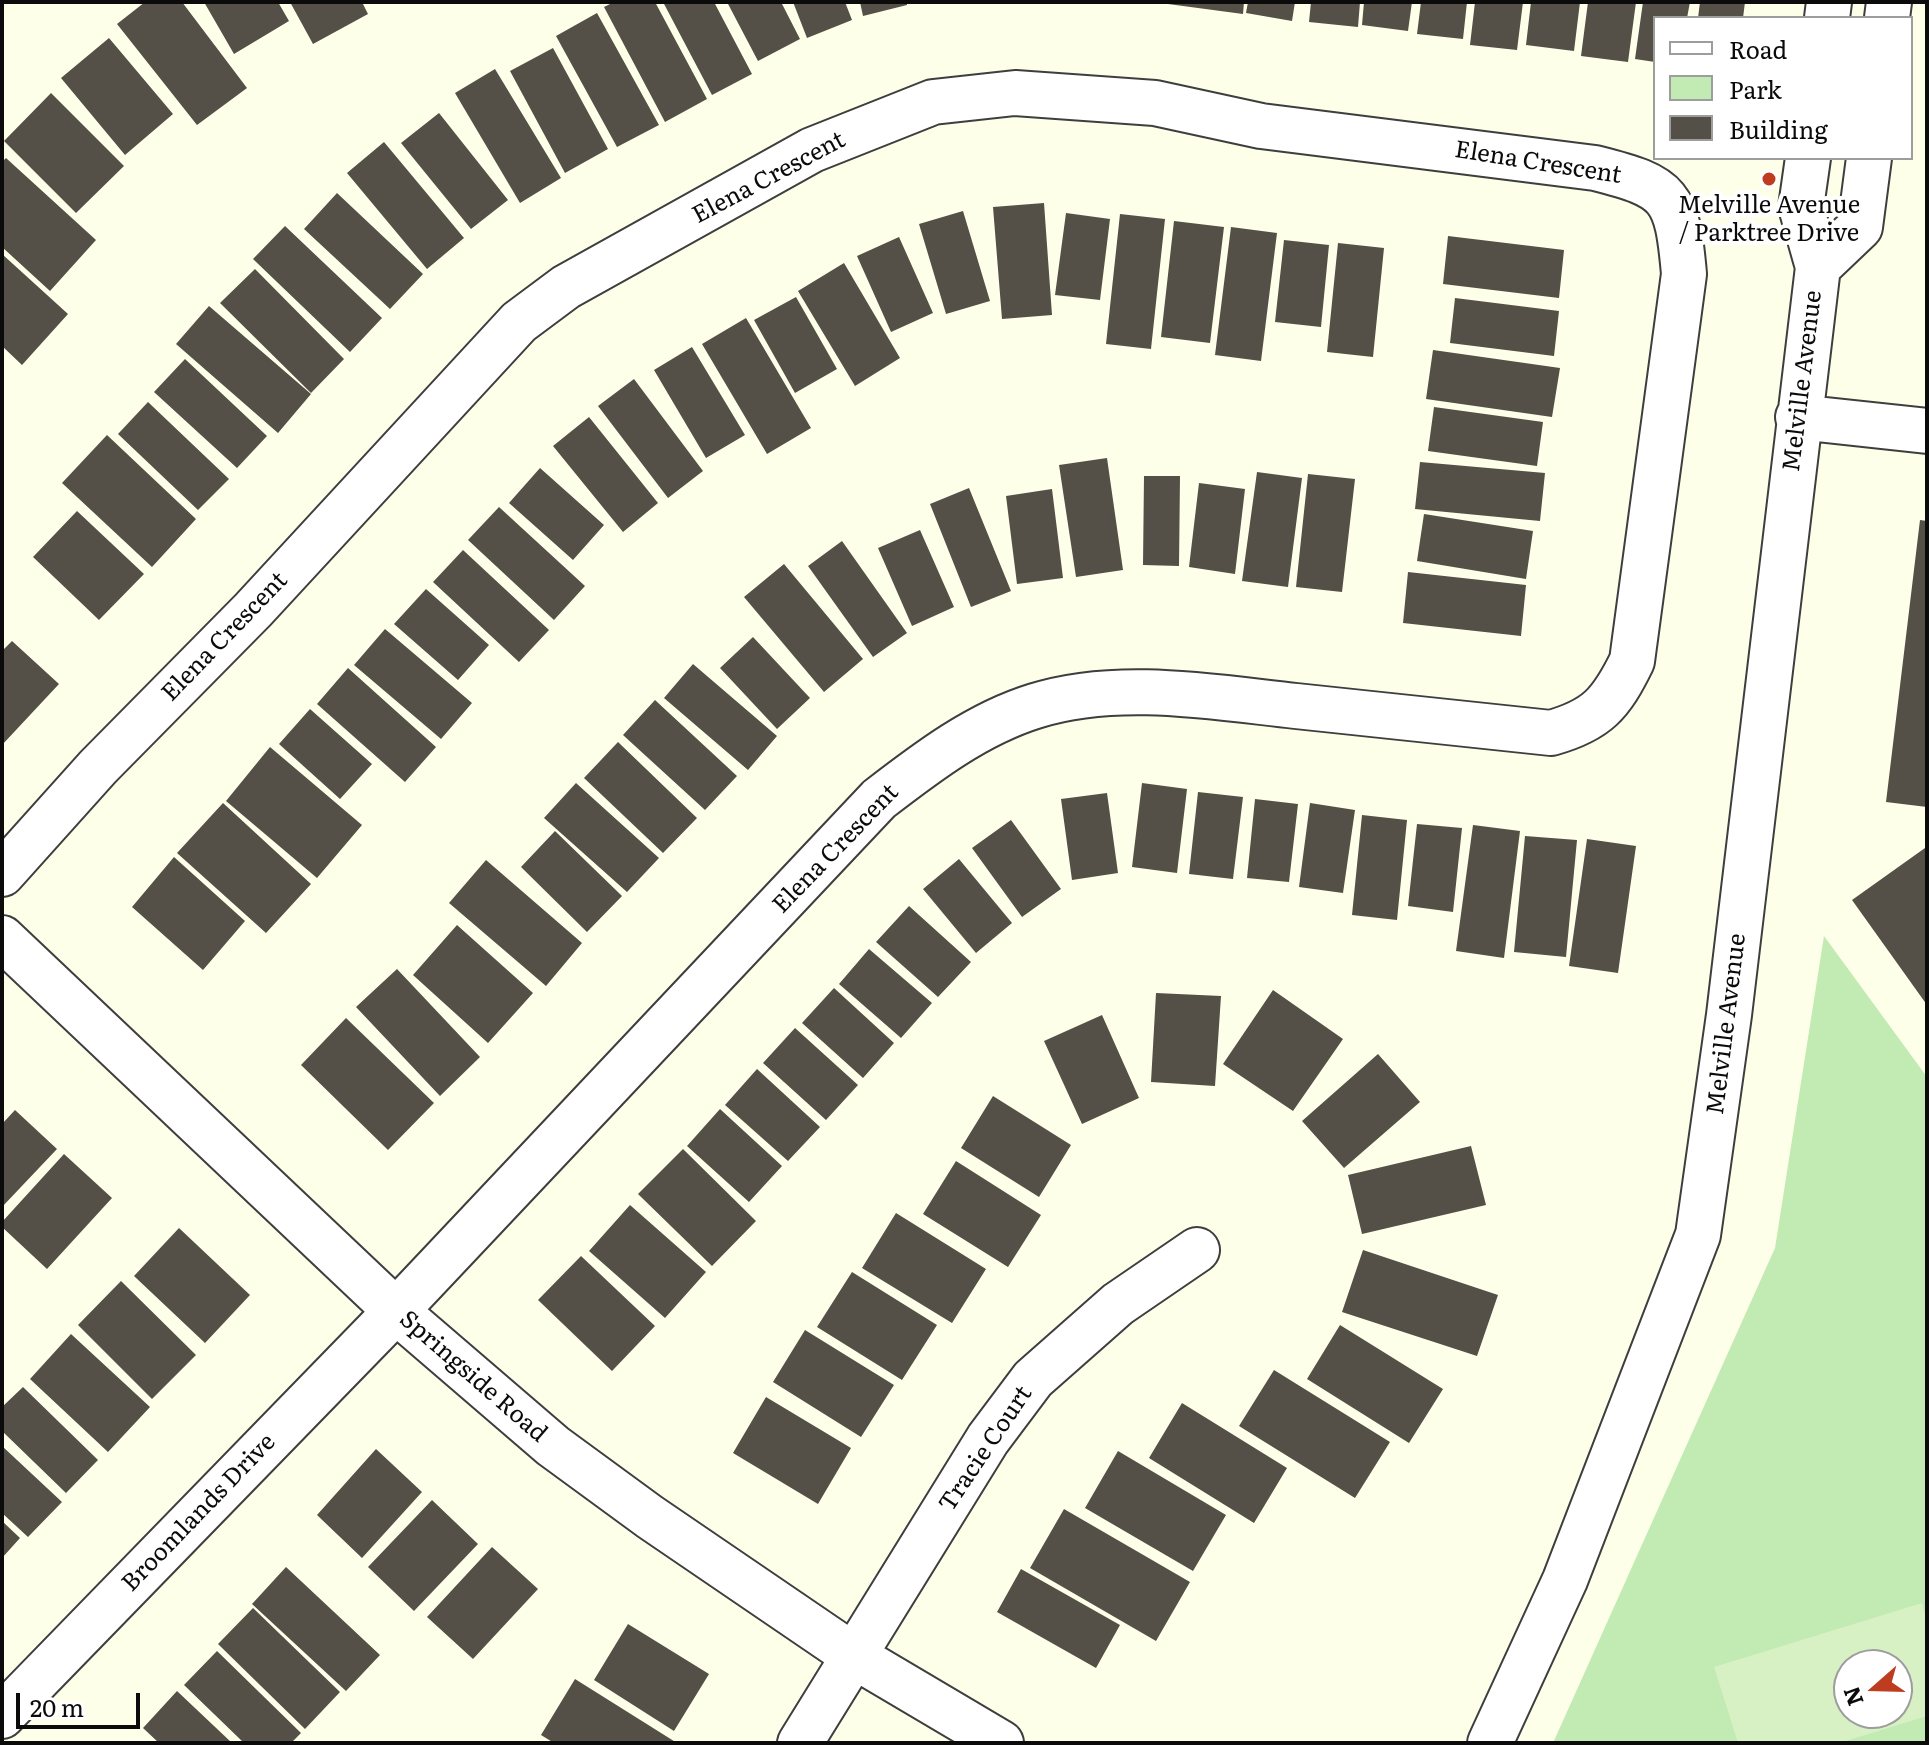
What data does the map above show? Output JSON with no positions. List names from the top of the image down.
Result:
{
  "streets": {
    "street": [
      "Elena Crescent",
      "Melville Avenue",
      "Springside Road",
      "Tracie Court",
      "Broomlands Drive"
    ]
  },
  "crossings": [
    ["Elena Crescent", "Springside Road"],
    ["Elena Crescent", "Broomlands Drive"],
    ["Springside Road", "Tracie Court"],
    ["Springside Road", "Broomlands Drive"]
  ],
  "places": ["Melville Avenue / Parktree Drive"],
  "legend": ["Road", "Park", "Building"],
  "scale_bar": "20 m",
  "north": "left"
}
